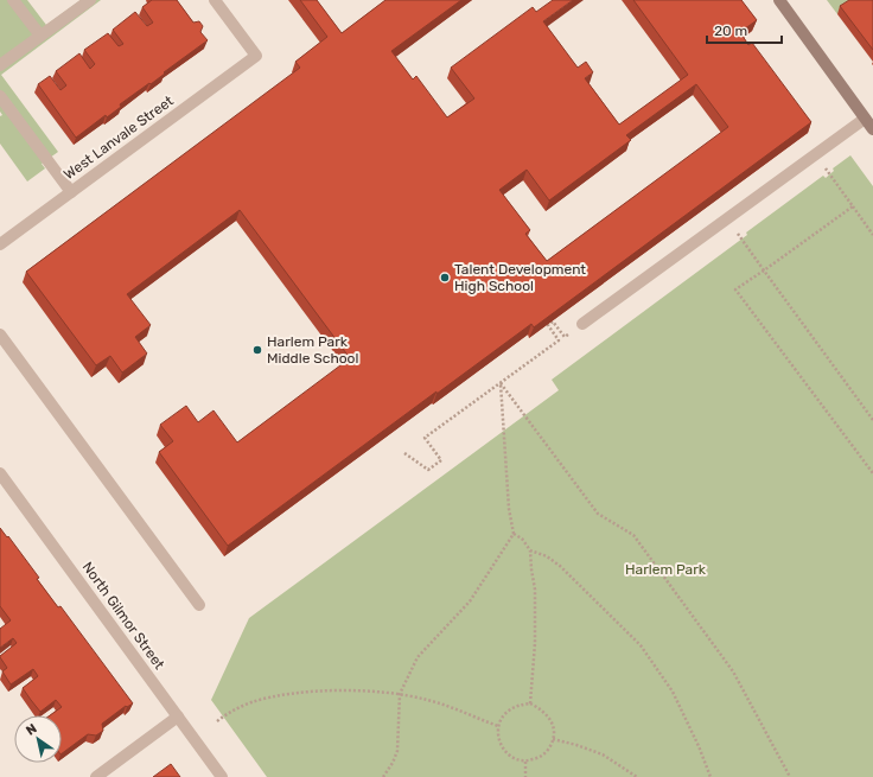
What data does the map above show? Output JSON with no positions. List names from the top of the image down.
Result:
{
  "streets": {
    "street": ["West Lanvale Street", "North Gilmor Street"]
  },
  "parks": ["Harlem Park"],
  "places": ["Talent Development High School", "Harlem Park Middle School"],
  "scale_bar": "20 m",
  "north": "top left"
}
